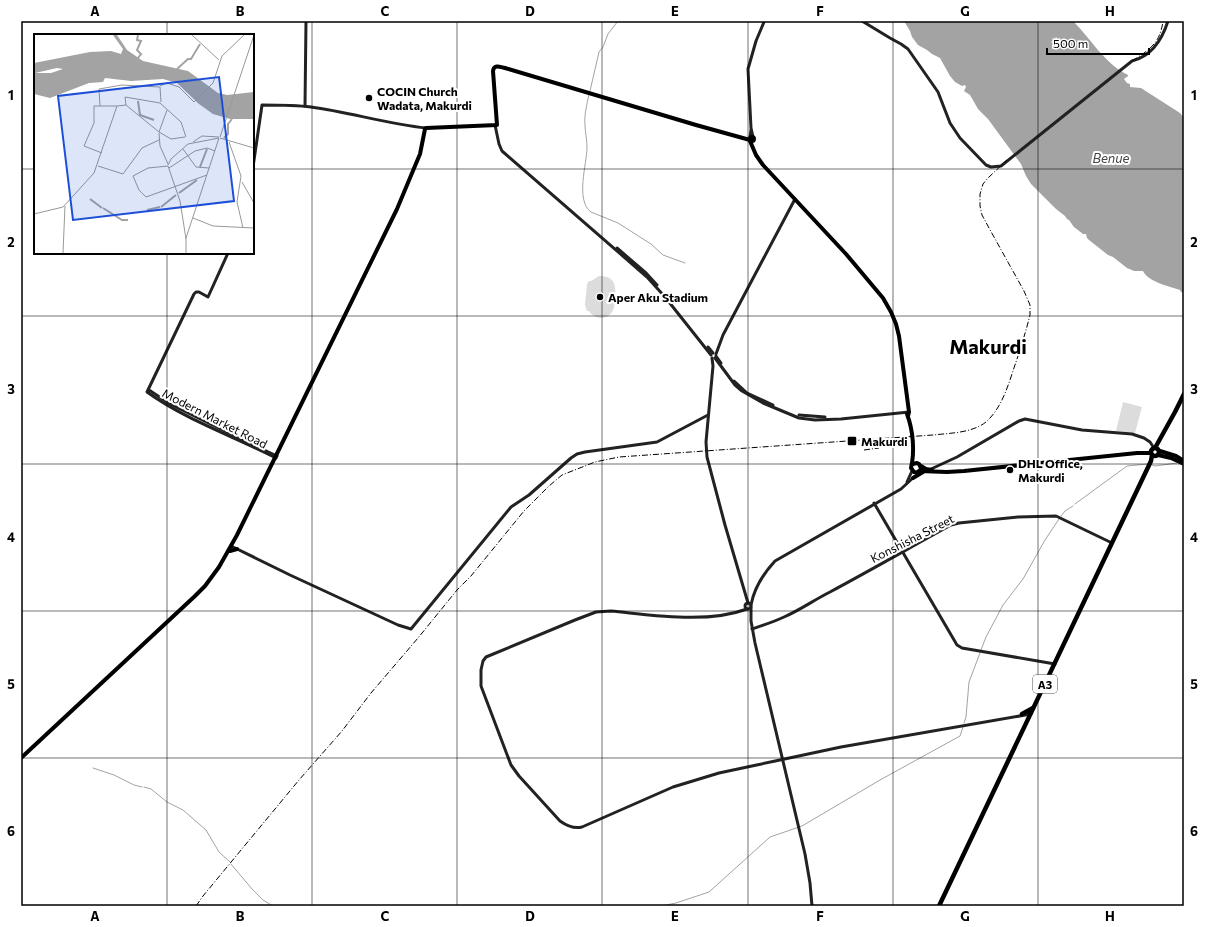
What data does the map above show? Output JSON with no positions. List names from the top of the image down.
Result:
{
  "streets": {
    "highway": ["A3"],
    "street": ["Modern Market Road", "Konshisha Street"]
  },
  "crossings": [
    ["Konshisha Street", "A3"]
  ],
  "districts": ["Makurdi"],
  "water": ["Benue"],
  "places": {
    "other": ["COCIN Church Wadata, Makurdi", "Aper Aku Stadium", "DHL Office, Makurdi"],
    "transit": ["Makurdi"]
  },
  "scale_bar": "500 m",
  "grid": {
    "columns": [
      "A",
      "B",
      "C",
      "D",
      "E",
      "F",
      "G",
      "H"
    ],
    "rows": [
      "1",
      "2",
      "3",
      "4",
      "5",
      "6"
    ]
  }
}
